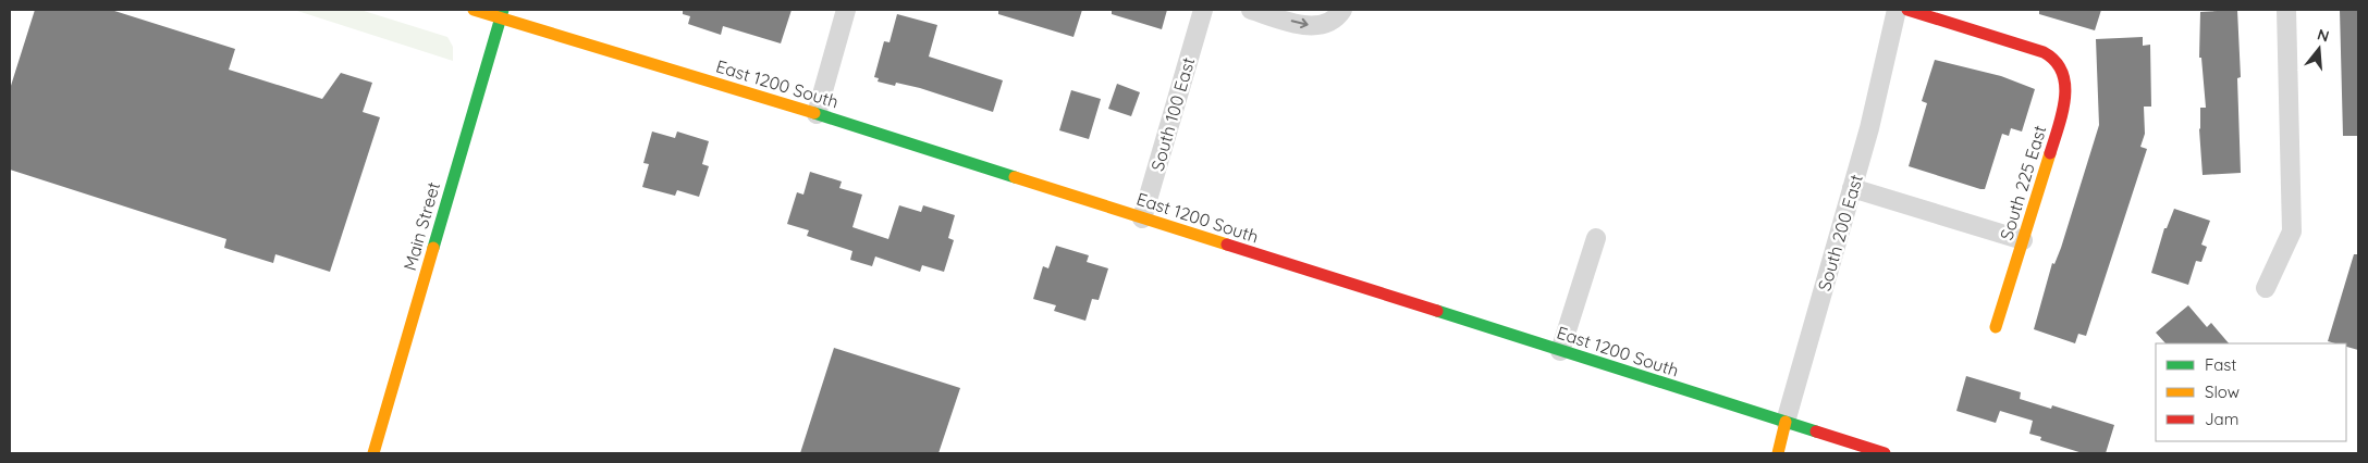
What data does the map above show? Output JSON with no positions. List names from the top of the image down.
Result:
{
  "streets": {
    "street": [
      "East 1200 South",
      "South 100 East",
      "South 225 East",
      "Main Street",
      "South 200 East"
    ]
  },
  "crossings": [
    ["East 1200 South", "South 100 East"],
    ["East 1200 South", "Main Street"],
    ["East 1200 South", "South 200 East"]
  ],
  "legend": ["Fast", "Slow", "Jam"],
  "north": "top"
}
